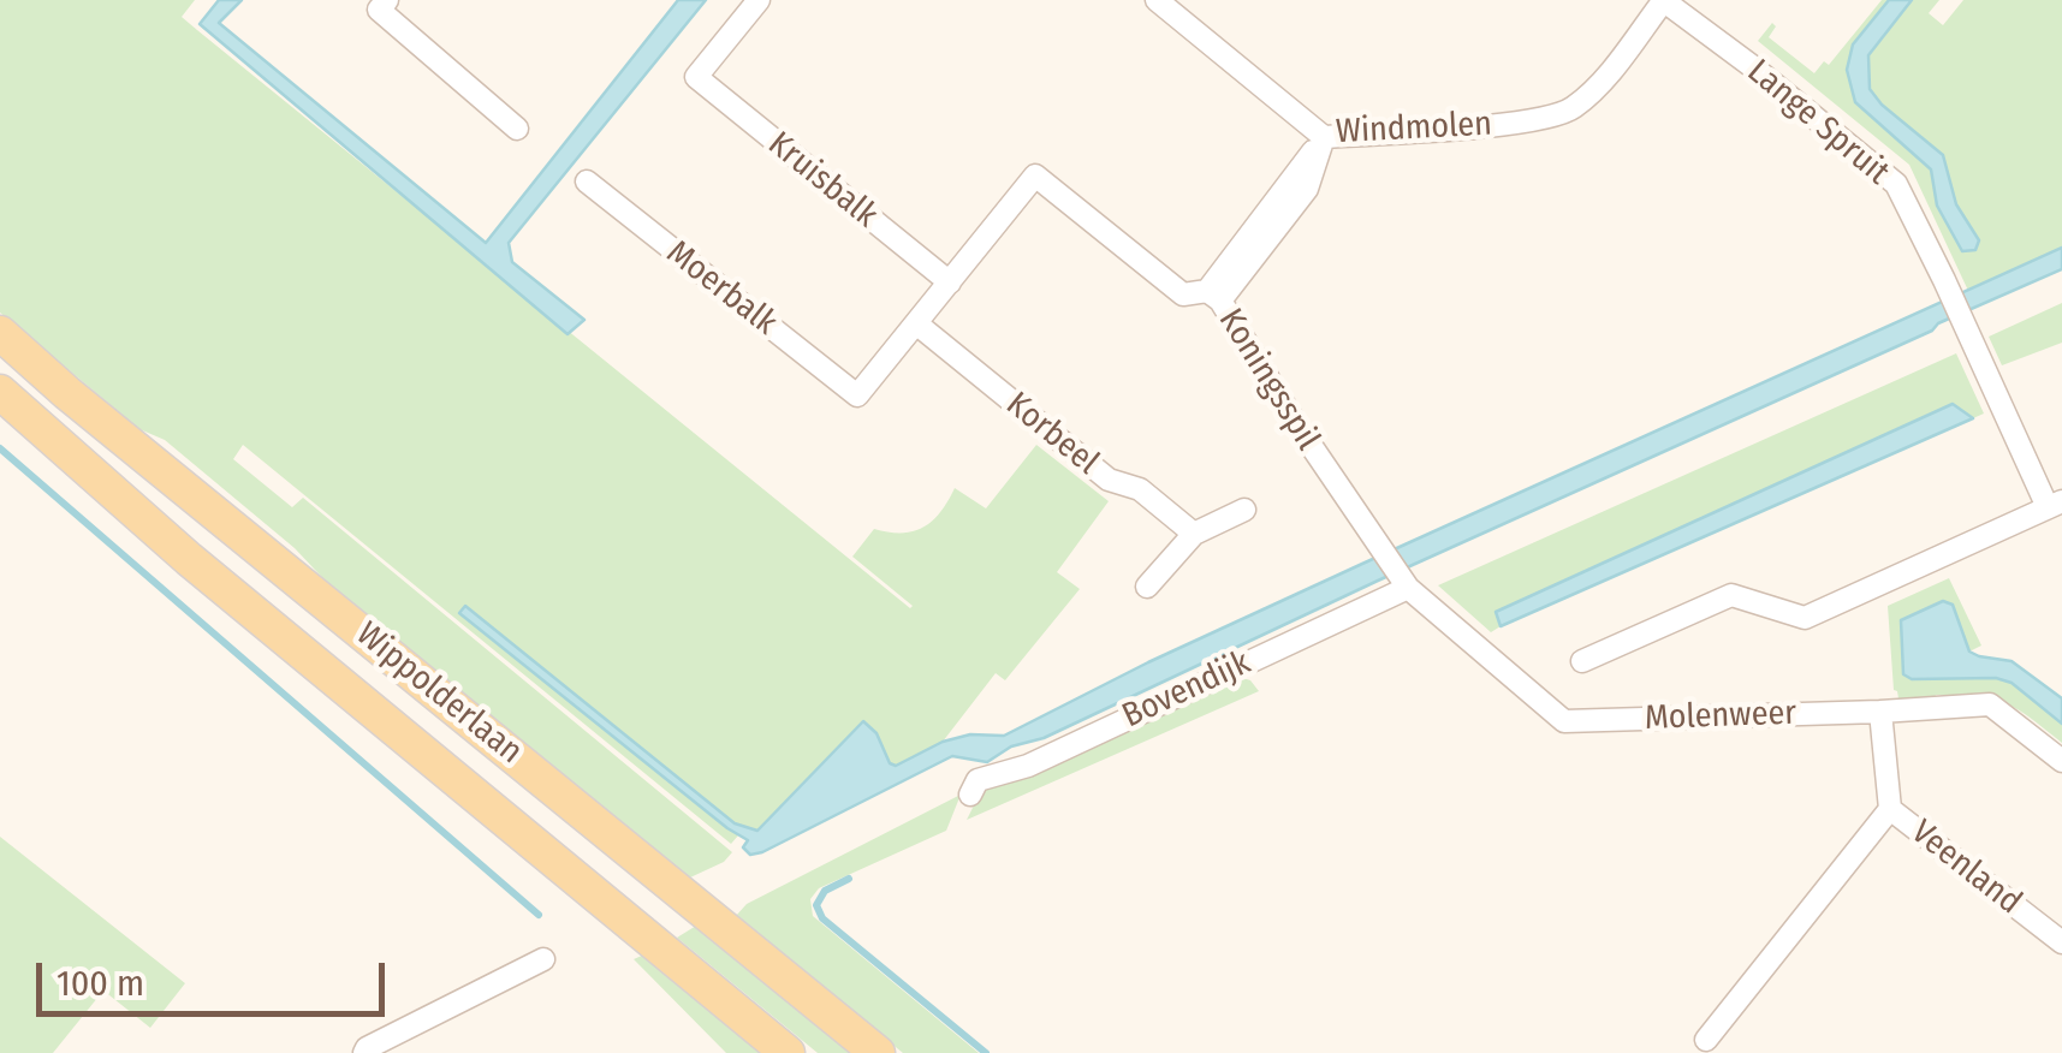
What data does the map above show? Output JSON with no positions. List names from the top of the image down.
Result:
{
  "streets": {
    "main road": ["Wippolderlaan"],
    "street": [
      "Lange Spruit",
      "Windmolen",
      "Kruisbalk",
      "Moerbalk",
      "Koningsspil",
      "Korbeel",
      "Bovendijk",
      "Molenweer",
      "Veenland"
    ]
  },
  "crossings": [
    ["Lange Spruit", "Windmolen"],
    ["Kruisbalk", "Koningsspil"],
    ["Moerbalk", "Korbeel"],
    ["Koningsspil", "Bovendijk"],
    ["Koningsspil", "Molenweer"],
    ["Bovendijk", "Molenweer"],
    ["Molenweer", "Veenland"]
  ],
  "scale_bar": "100 m"
}
